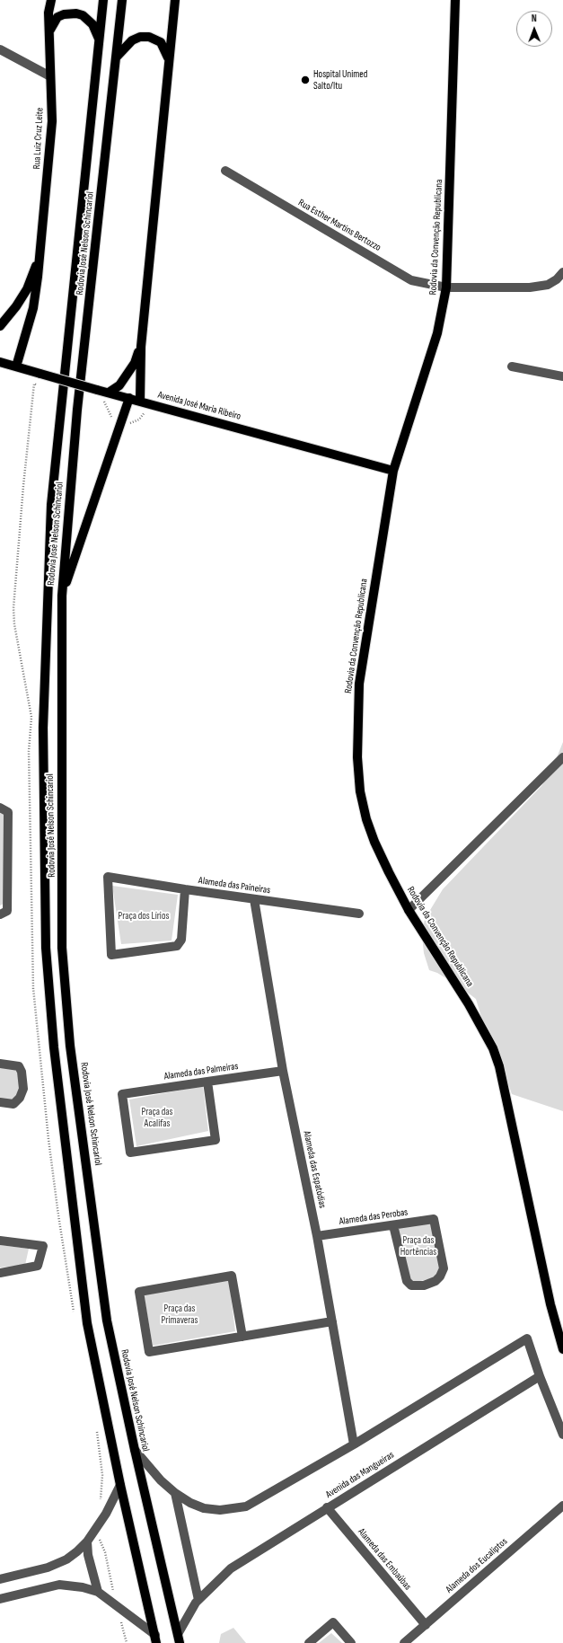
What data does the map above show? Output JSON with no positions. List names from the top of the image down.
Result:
{
  "streets": {
    "main road": [
      "Rua Luiz Cruz Leite",
      "Rodovia da Convenção Republicana",
      "Rodovia José Nelson Schincariol",
      "Avenida José Maria Ribeiro"
    ],
    "street": [
      "Rua Esther Martins Bertozzo",
      "Alameda das Paineiras",
      "Alameda das Palmeiras",
      "Alameda das Espatódias",
      "Alameda das Perobas",
      "Avenida das Mangueiras",
      "Alameda das Embaúbas",
      "Alameda dos Eucaliptos"
    ]
  },
  "crossings": [
    ["Rua Luiz Cruz Leite", "Avenida José Maria Ribeiro"],
    ["Rua Esther Martins Bertozzo", "Rodovia da Convenção Republicana"],
    ["Rodovia da Convenção Republicana", "Avenida José Maria Ribeiro"],
    ["Rodovia José Nelson Schincariol", "Avenida das Mangueiras"],
    ["Alameda das Paineiras", "Alameda das Espatódias"],
    ["Alameda das Palmeiras", "Alameda das Espatódias"],
    ["Alameda das Espatódias", "Alameda das Perobas"],
    ["Avenida das Mangueiras", "Alameda das Embaúbas"],
    ["Alameda das Embaúbas", "Alameda dos Eucaliptos"]
  ],
  "parks": [
    "Praça dos Lírios",
    "Praça das Acalifas",
    "Praça das Hortências",
    "Praça das Primaveras"
  ],
  "places": ["Hospital Unimed Salto/Itu"],
  "north": "top"
}
